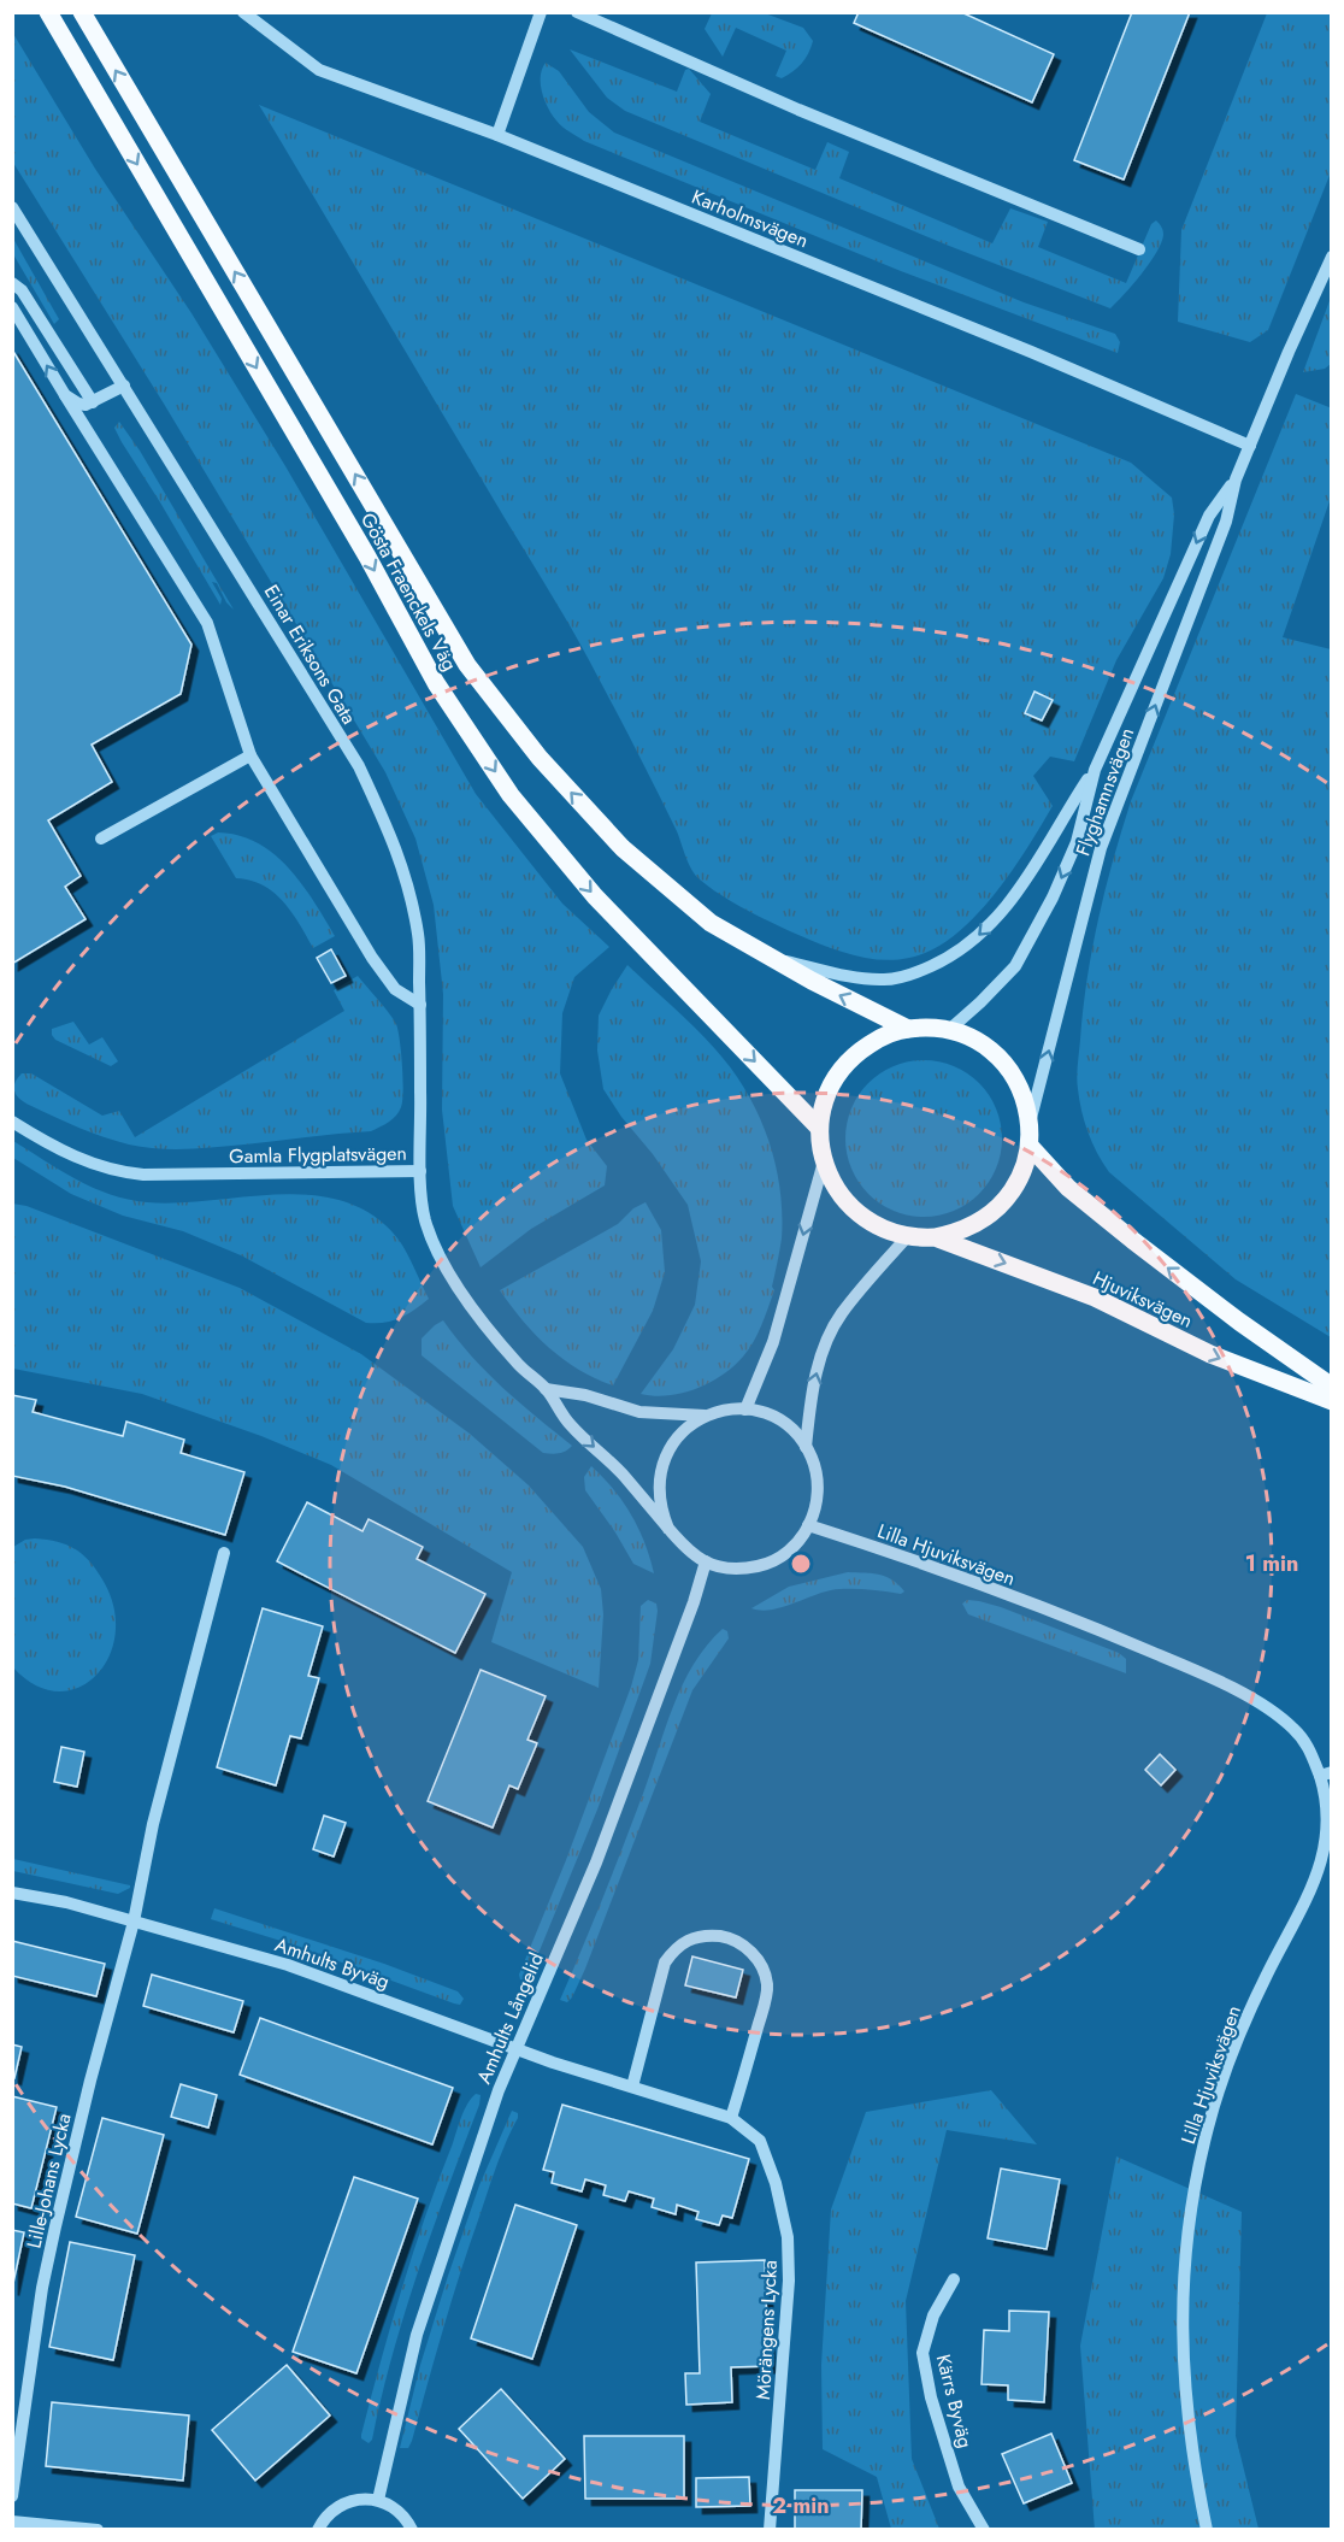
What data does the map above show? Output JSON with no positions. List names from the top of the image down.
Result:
{
  "streets": {
    "main road": ["Gösta Fraenckels Väg", "Hjuviksvägen"],
    "street": [
      "Karholmsvägen",
      "Einar Eriksons Gata",
      "Flyghamnsvägen",
      "Gamla Flygplatsvägen",
      "Lilla Hjuviksvägen",
      "Amhults Byväg",
      "Amhults Långelid",
      "Lille-Johans Lycka",
      "Mörängens Lycka",
      "Kärrs Byväg"
    ]
  },
  "crossings": [
    ["Karholmsvägen", "Flyghamnsvägen"],
    ["Gösta Fraenckels Väg", "Flyghamnsvägen"],
    ["Gösta Fraenckels Väg", "Gamla Flygplatsvägen"],
    ["Gösta Fraenckels Väg", "Hjuviksvägen"],
    ["Einar Eriksons Gata", "Gamla Flygplatsvägen"],
    ["Flyghamnsvägen", "Gamla Flygplatsvägen"],
    ["Flyghamnsvägen", "Hjuviksvägen"],
    ["Gamla Flygplatsvägen", "Hjuviksvägen"],
    ["Gamla Flygplatsvägen", "Lilla Hjuviksvägen"],
    ["Gamla Flygplatsvägen", "Amhults Långelid"],
    ["Lilla Hjuviksvägen", "Amhults Långelid"],
    ["Amhults Byväg", "Amhults Långelid"],
    ["Amhults Byväg", "Lille-Johans Lycka"],
    ["Amhults Byväg", "Mörängens Lycka"],
    ["Amhults Långelid", "Mörängens Lycka"]
  ],
  "rings": ["1 min", "2 min"]
}
